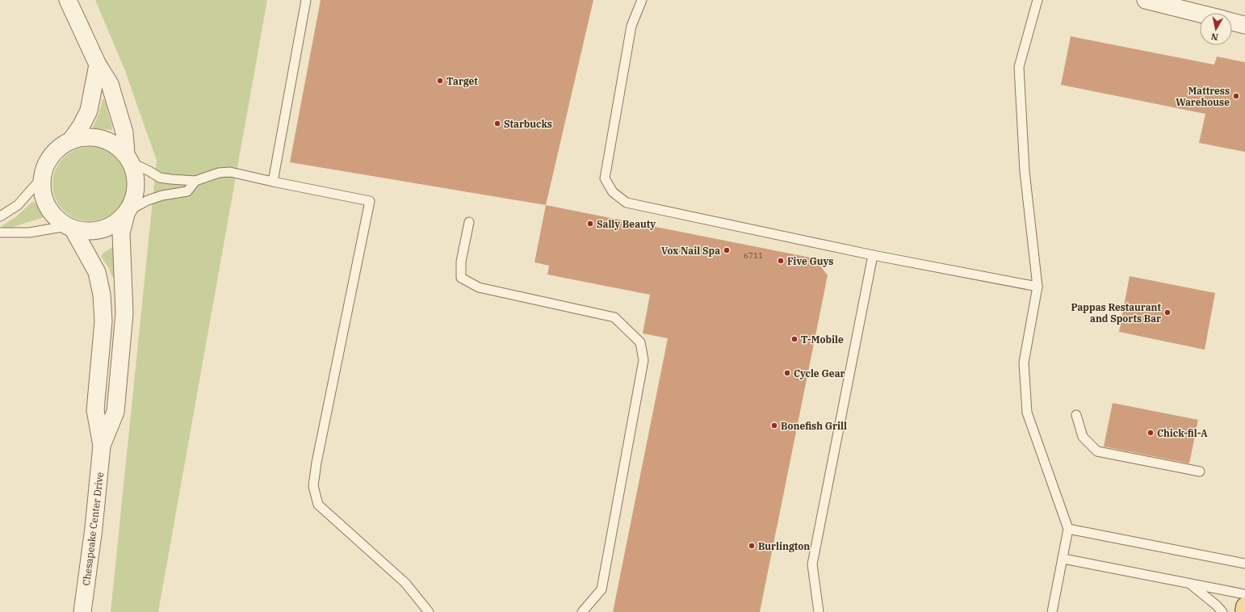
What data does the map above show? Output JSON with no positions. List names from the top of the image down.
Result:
{
  "streets": {
    "street": ["Chesapeake Center Drive"]
  },
  "places": [
    "Target",
    "Mattress Warehouse",
    "Starbucks",
    "Sally Beauty",
    "Vox Nail Spa",
    "Five Guys",
    "Pappas Restaurant and Sports Bar",
    "T-Mobile",
    "Cycle Gear",
    "Bonefish Grill",
    "Chick-fil-A",
    "Burlington"
  ],
  "house_numbers": ["6711"],
  "north": "bottom"
}
